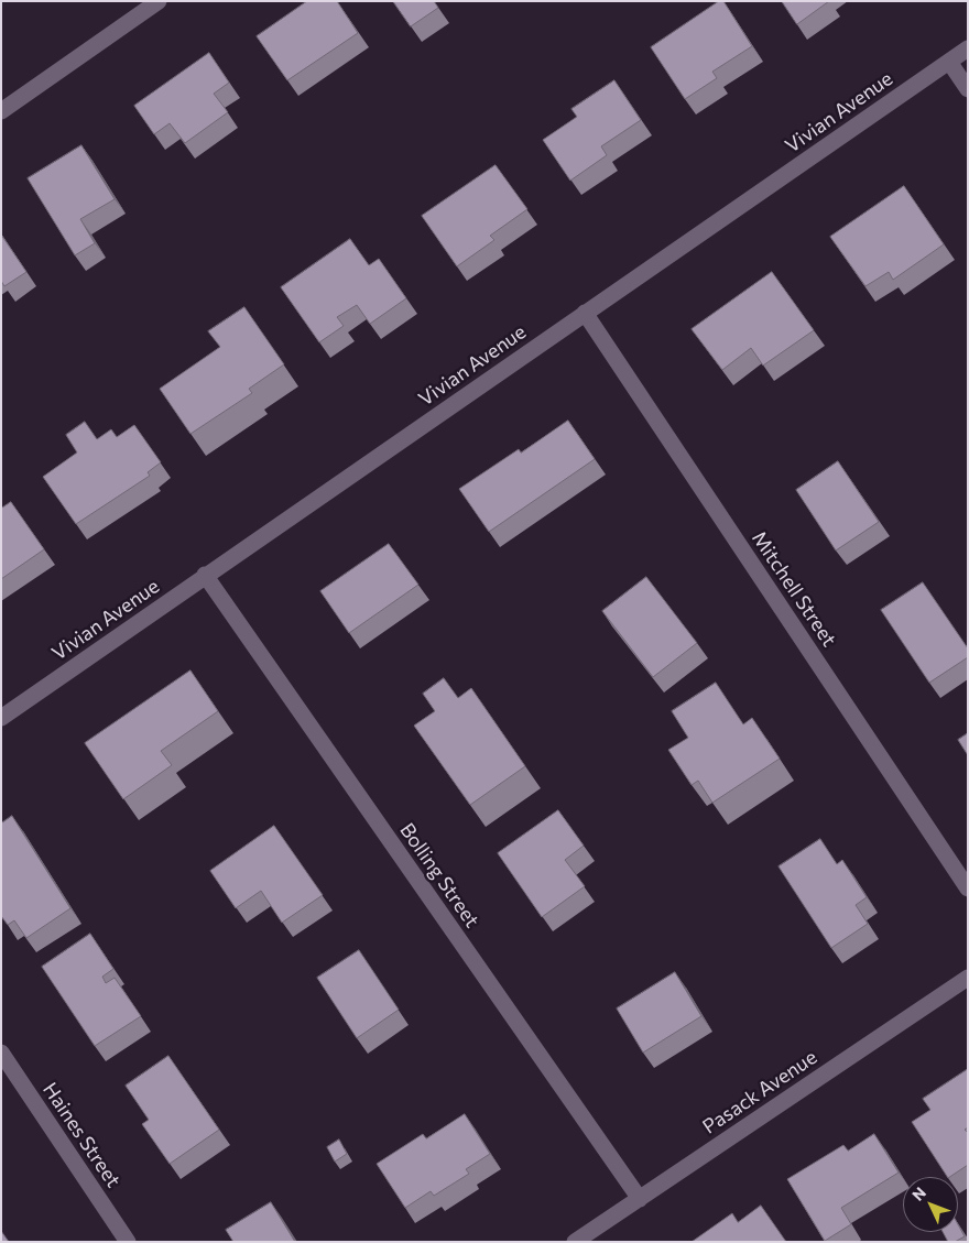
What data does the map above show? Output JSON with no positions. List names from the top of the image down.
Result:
{
  "streets": {
    "street": [
      "Vivian Avenue",
      "Mitchell Street",
      "Bolling Street",
      "Pasack Avenue",
      "Haines Street"
    ]
  },
  "crossings": [
    ["Vivian Avenue", "Mitchell Street"],
    ["Vivian Avenue", "Bolling Street"],
    ["Bolling Street", "Pasack Avenue"]
  ],
  "north": "top left"
}
